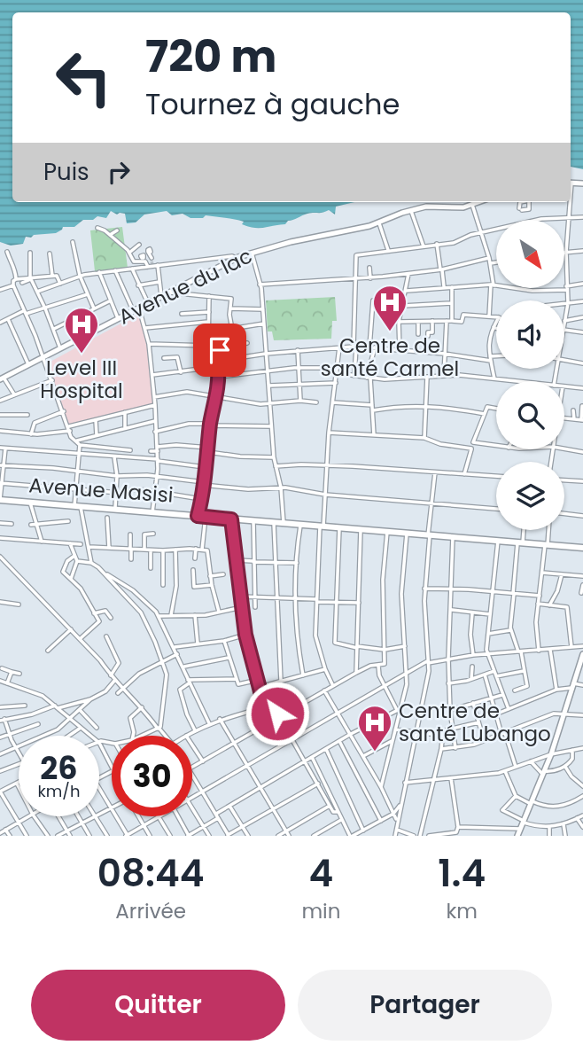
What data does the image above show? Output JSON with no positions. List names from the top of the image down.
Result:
{
  "streets": {
    "main road": ["Avenue du lac"],
    "street": ["Avenue Masisi"]
  },
  "places": {
    "hospital": ["Centre de santé Carmel", "Level III Hospital", "Centre de santé Lubango"]
  },
  "north": "bottom right",
  "page": {
    "turn": ["720 m", "Tournez à gauche"],
    "then": "Puis",
    "speed": "26 km/h",
    "limit": "30",
    "eta": [
      "08:44",
      "Arrivée",
      "4",
      "min",
      "1.4",
      "km"
    ],
    "buttons": ["Quitter", "Partager"]
  }
}
